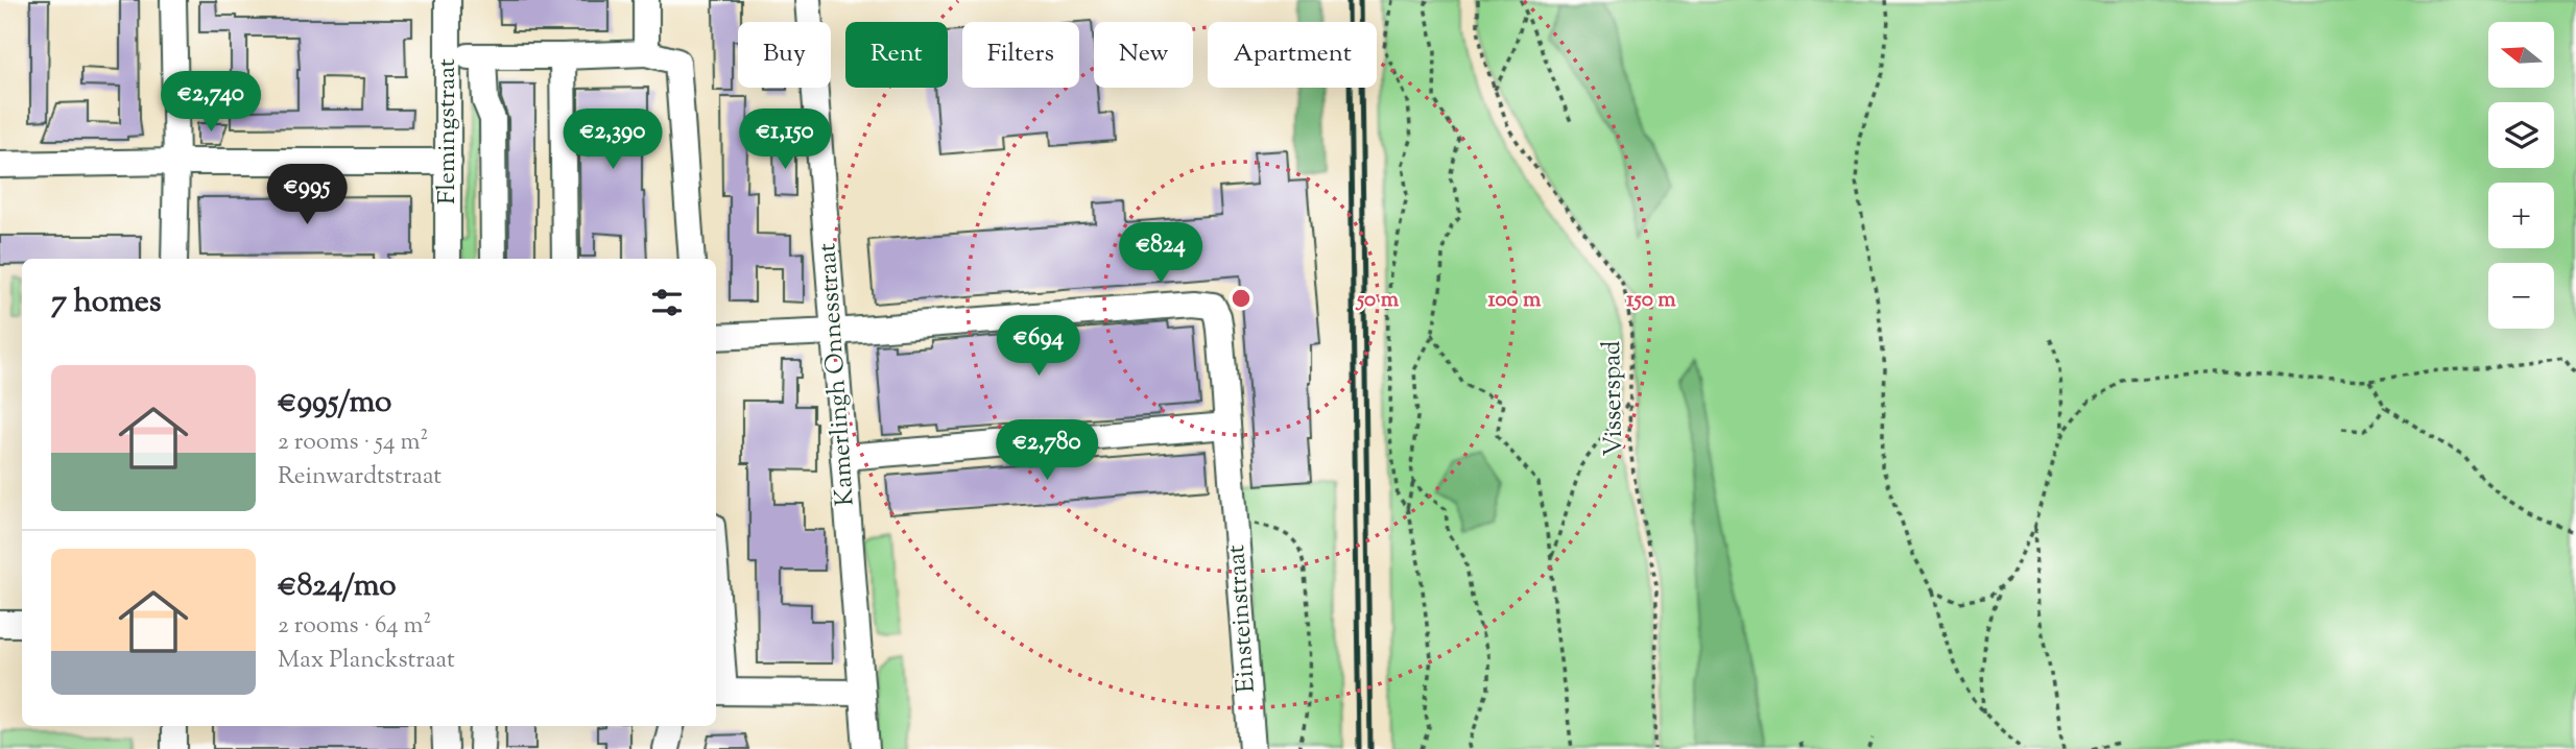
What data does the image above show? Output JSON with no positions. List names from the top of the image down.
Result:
{
  "streets": {
    "street": ["Flemingstraat", "Kamerlingh Onnesstraat", "Einsteinstraat"],
    "path": ["Visserspad"]
  },
  "crossings": [
    ["Kamerlingh Onnesstraat", "Einsteinstraat"]
  ],
  "north": "left",
  "page": {
    "map_buttons": ["+", "−"],
    "chip": [
      "Buy",
      "Rent",
      "Filters",
      "New",
      "Apartment"
    ],
    "price": [
      "€2,740",
      "€2,390",
      "€1,150",
      "€995",
      "€824",
      "€694",
      "€2,780"
    ],
    "heading": "7 homes",
    "list": [
      {
        "name": "€995/mo",
        "note": "2 rooms · 54 m² · Reinwardtstraat"
      },
      {
        "name": "€824/mo",
        "note": "2 rooms · 64 m² · Max Planckstraat"
      }
    ]
  },
  "rings": ["50 m", "100 m", "150 m"]
}
